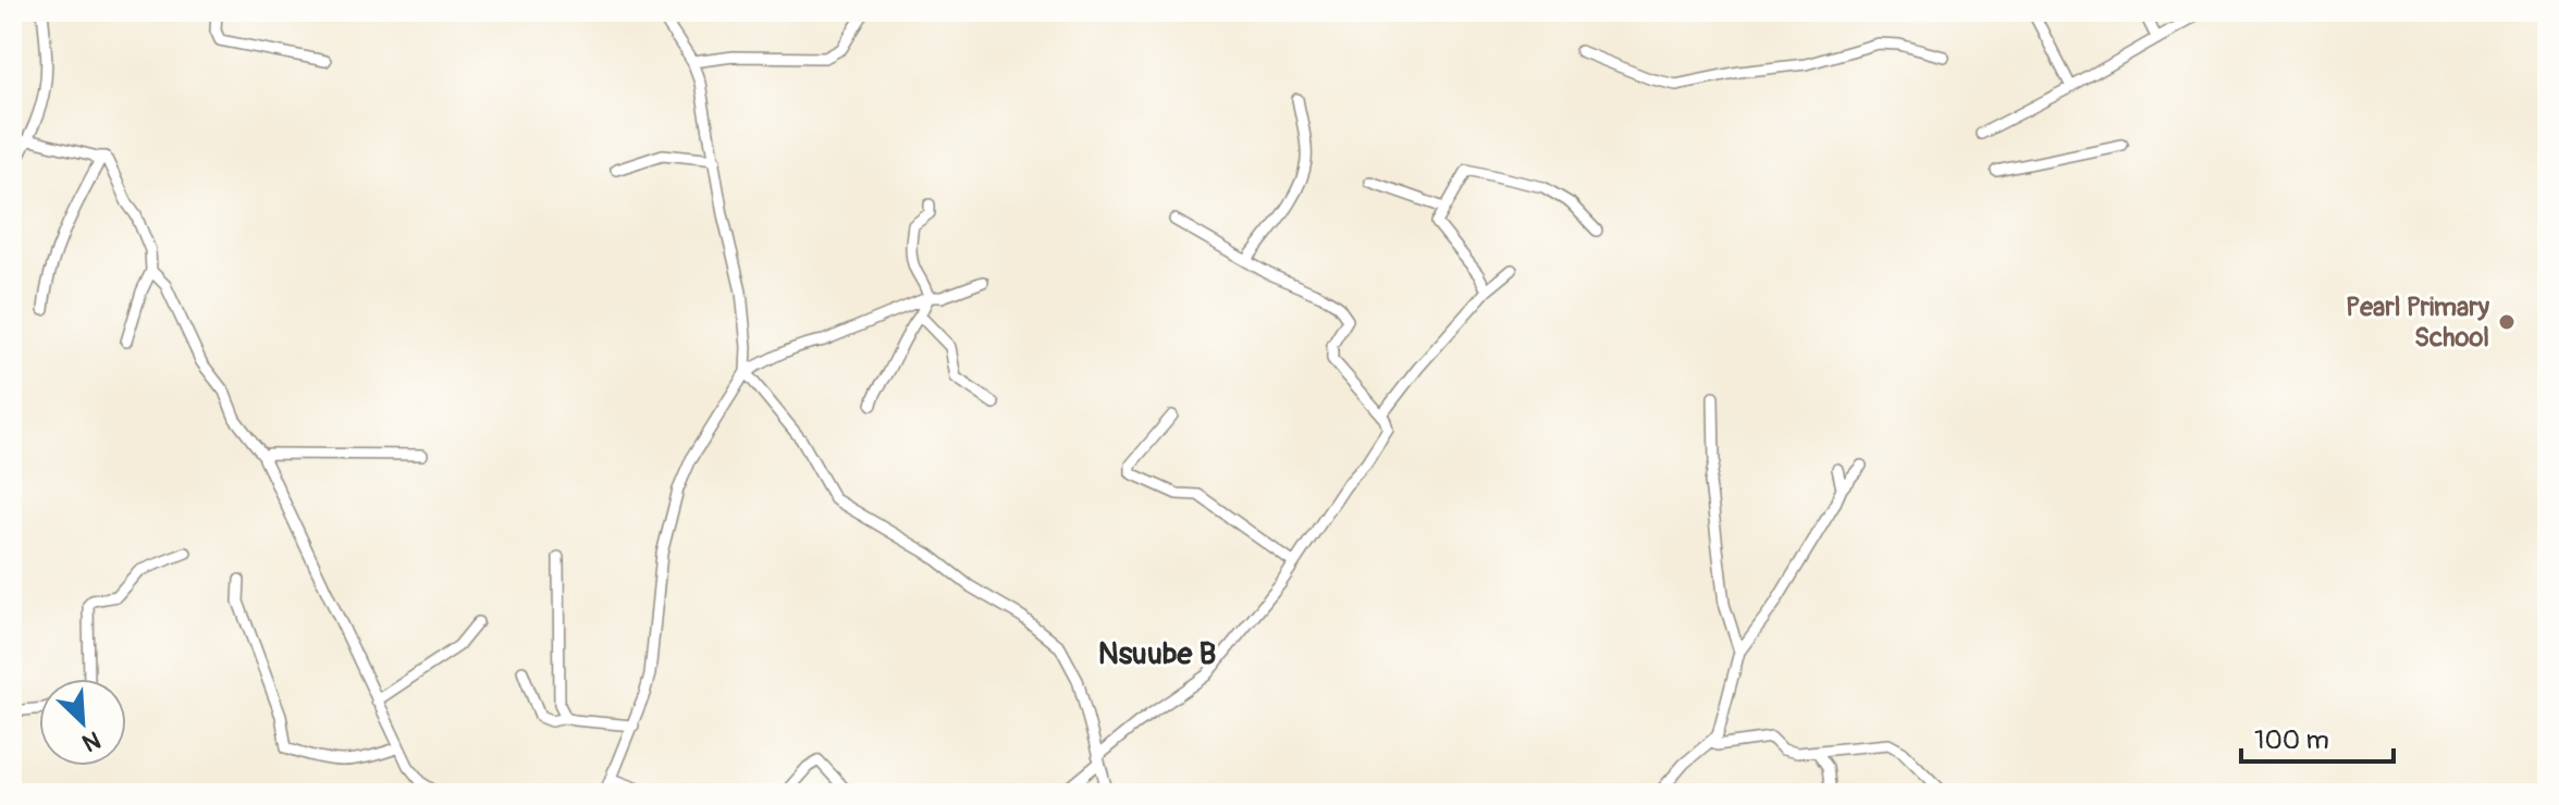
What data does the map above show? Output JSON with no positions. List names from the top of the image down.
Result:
{
  "districts": ["Nsuube B"],
  "places": ["Pearl Primary School"],
  "scale_bar": "100 m",
  "north": "bottom right"
}
